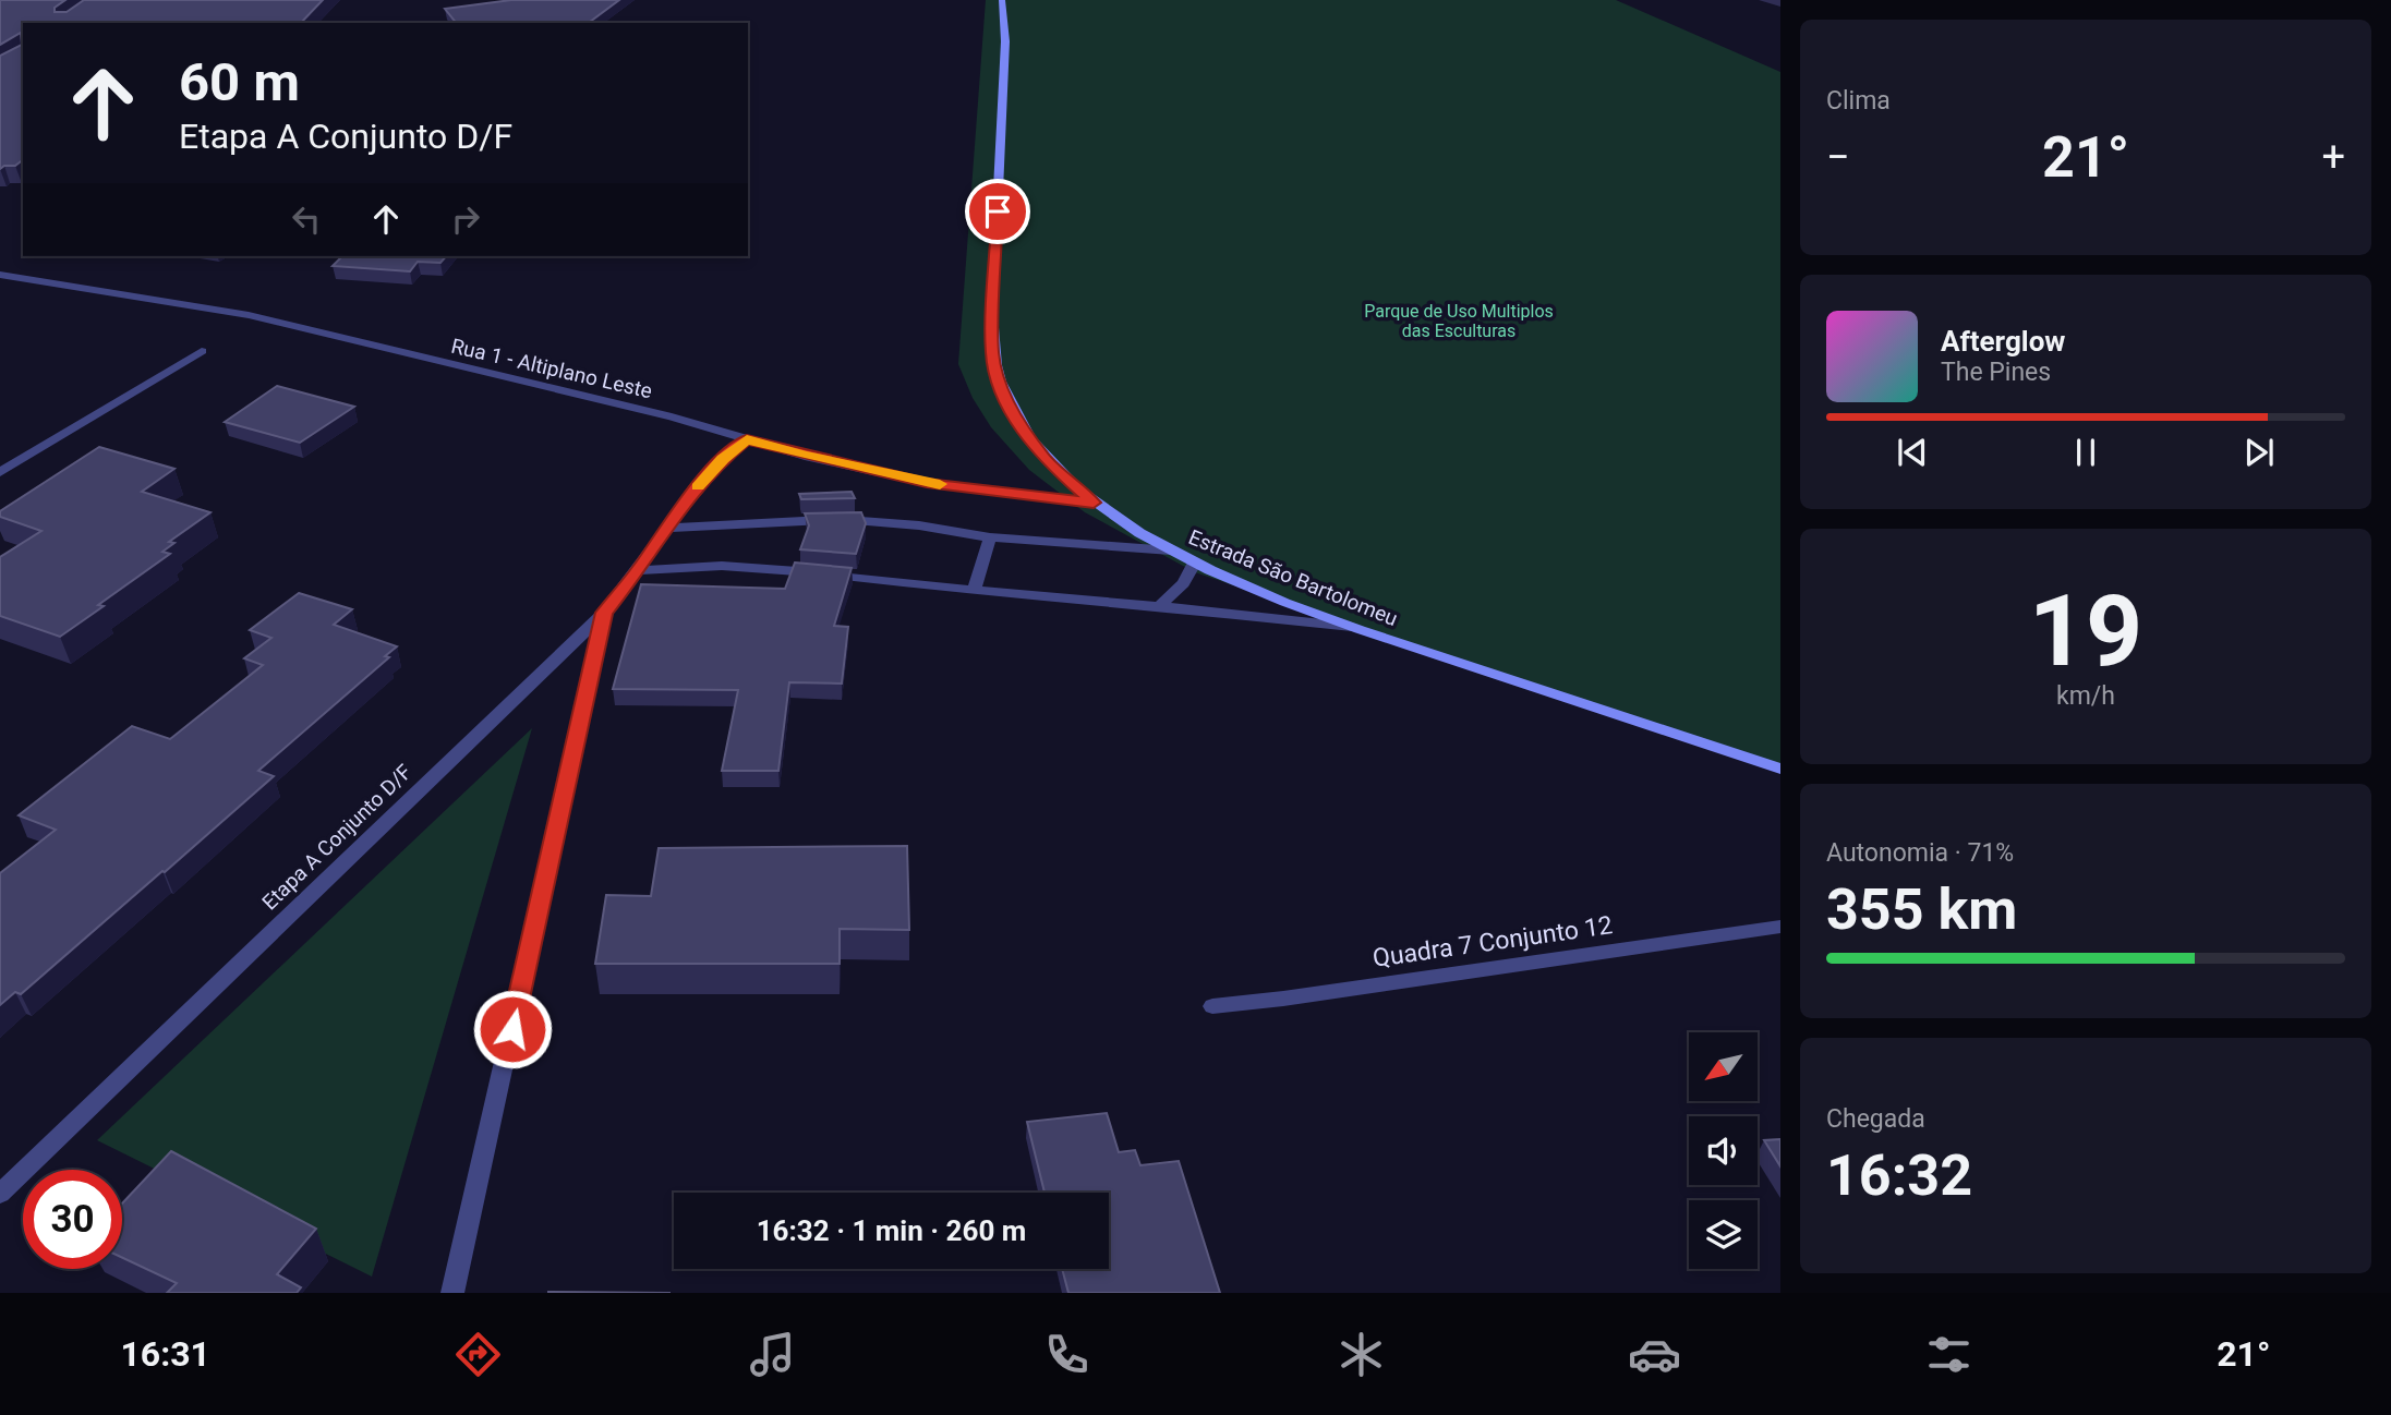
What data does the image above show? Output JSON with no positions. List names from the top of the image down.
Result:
{
  "streets": {
    "street": [
      "Rua 1 - Altiplano Leste",
      "Estrada São Bartolomeu",
      "Etapa A Conjunto D/F",
      "Quadra 7 Conjunto 12"
    ]
  },
  "crossings": [
    ["Rua 1 - Altiplano Leste", "Estrada São Bartolomeu"],
    ["Rua 1 - Altiplano Leste", "Etapa A Conjunto D/F"]
  ],
  "parks": ["Parque de Uso Multiplos das Esculturas"],
  "north": "bottom left",
  "page": {
    "tile": [
      "Clima",
      ["19", "km/h"],
      ["Autonomia · 71%", "355 km"],
      ["Chegada", "16:32"]
    ],
    "turn": ["60 m", "Etapa A Conjunto D/F"],
    "heat": ["−", "21°", "+"],
    "song": ["Afterglow", "The Pines"],
    "limit": "30",
    "trip": "16:32 · 1 min · 260 m",
    "tabs": ["16:31", "21°"]
  }
}
